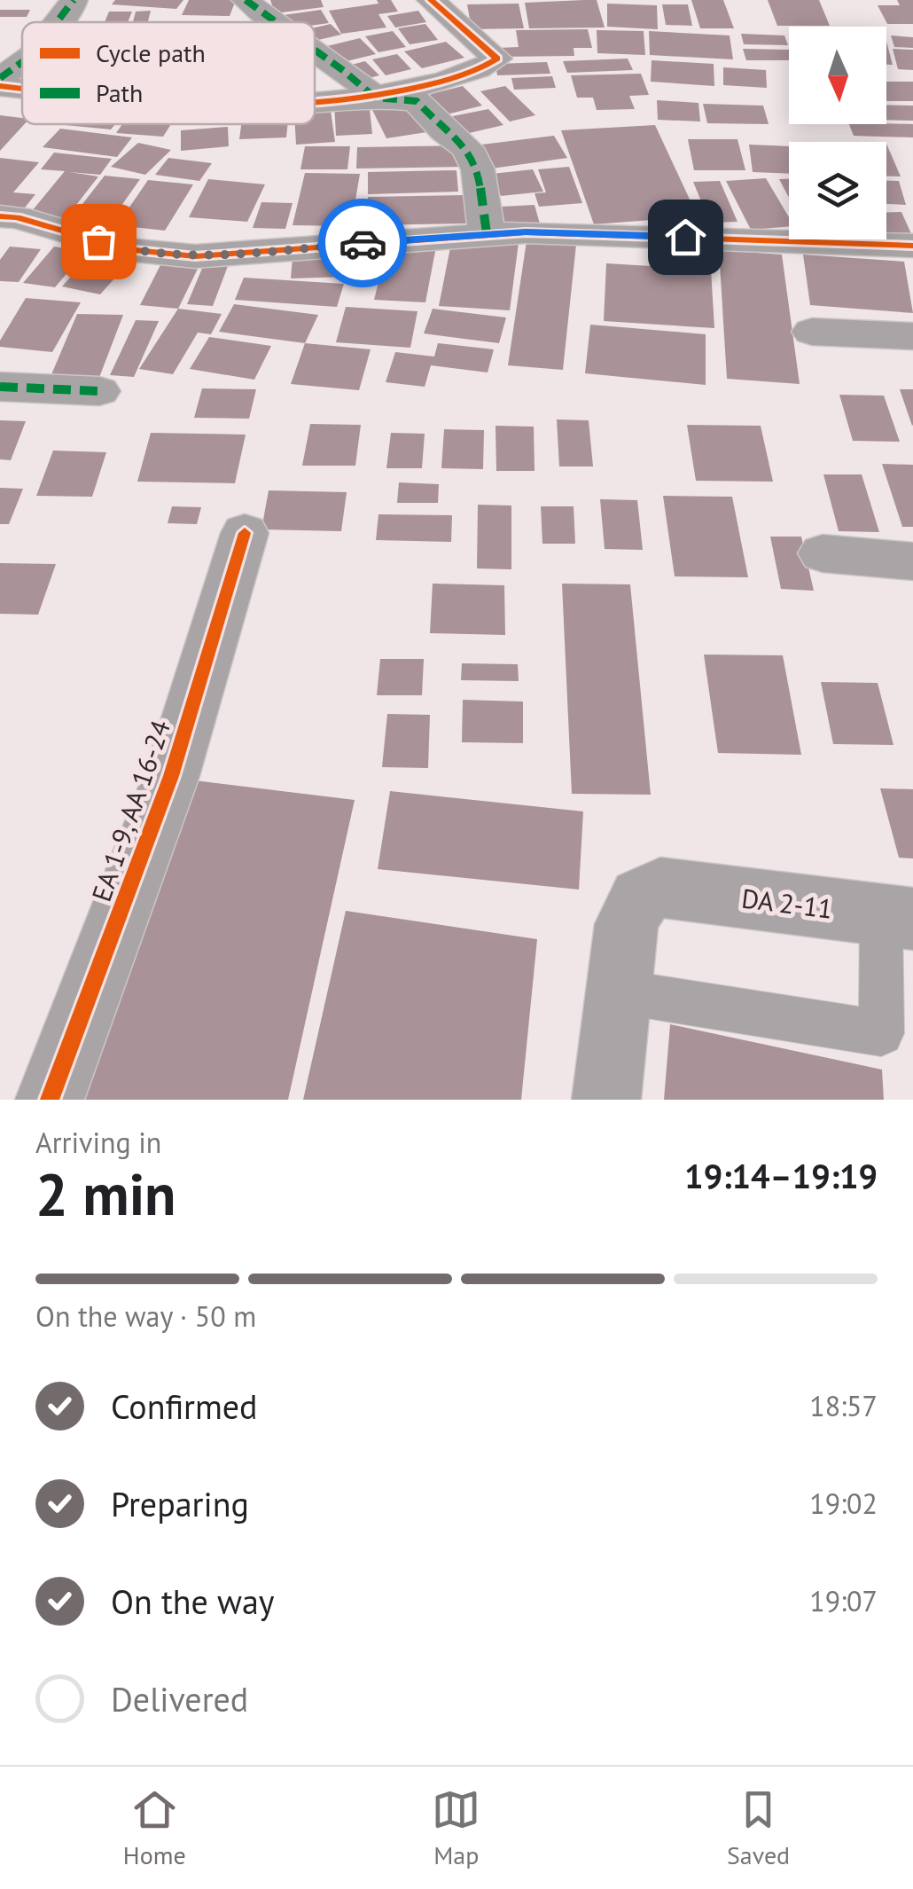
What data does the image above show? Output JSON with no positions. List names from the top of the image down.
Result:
{
  "streets": {
    "street": ["EA 1-9, AA 16-24", "DA 2-11"]
  },
  "legend": ["Cycle path", "Path"],
  "north": "bottom",
  "page": {
    "heading": ["2 min", "Arriving in", "19:14–19:19"],
    "bar": "On the way · 50 m",
    "list": [
      ["Confirmed", "18:57"],
      ["Preparing", "19:02"],
      ["On the way", "19:07"],
      "Delivered"
    ],
    "tabs": ["Home", "Map", "Saved"]
  }
}
